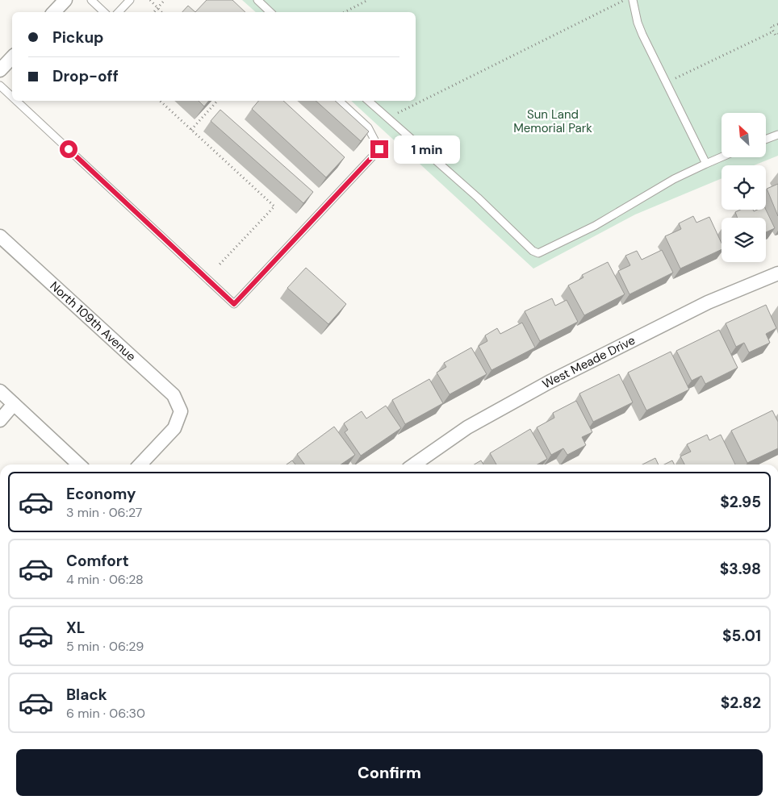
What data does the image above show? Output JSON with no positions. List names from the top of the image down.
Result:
{
  "streets": {
    "street": ["North 109th Avenue", "West Meade Drive"]
  },
  "parks": ["Sun Land Memorial Park"],
  "north": "top left",
  "page": {
    "banner": ["Pickup", "Drop-off"],
    "bubble": "1 min",
    "list": [
      {
        "name": "Economy",
        "note": "3 min · 06:27",
        "value": "$2.95"
      },
      {
        "name": "Comfort",
        "note": "4 min · 06:28",
        "value": "$3.98"
      },
      {
        "name": "XL",
        "note": "5 min · 06:29",
        "value": "$5.01"
      },
      {
        "name": "Black",
        "note": "6 min · 06:30",
        "value": "$2.82"
      }
    ],
    "buttons": "Confirm"
  }
}
